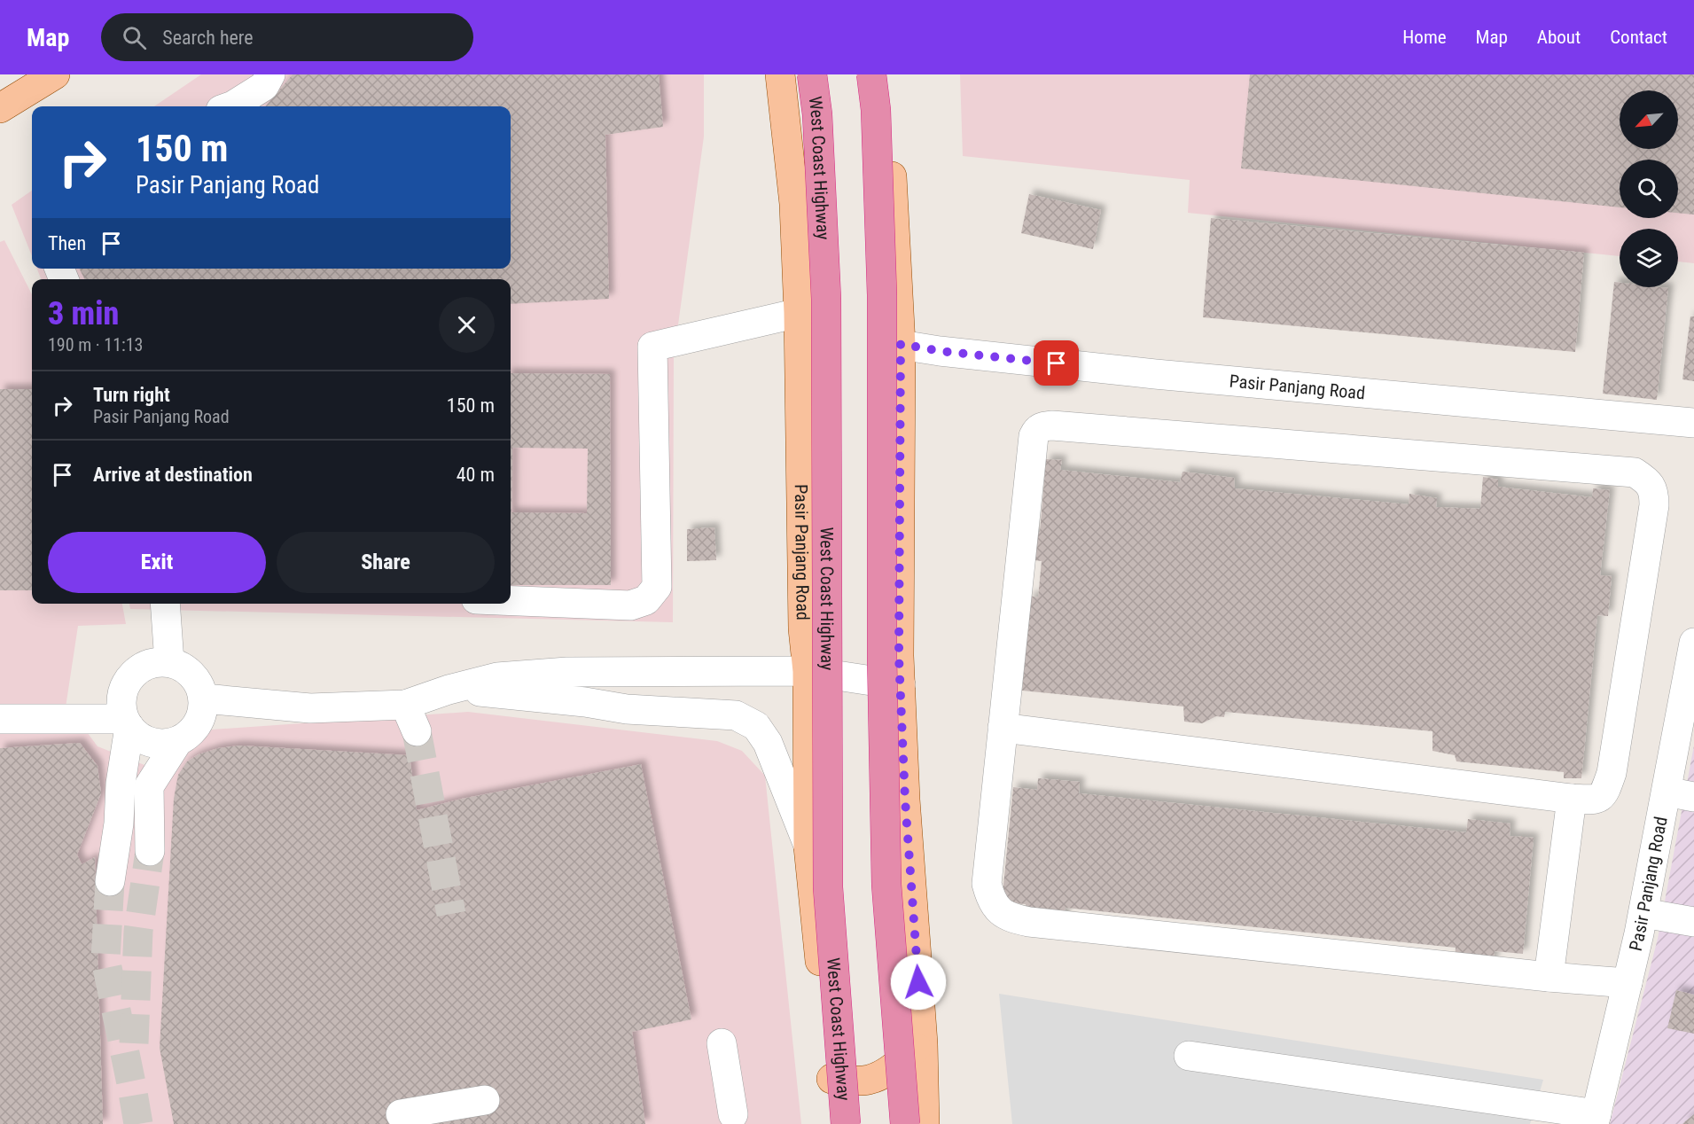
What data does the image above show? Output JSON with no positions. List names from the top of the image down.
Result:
{
  "streets": {
    "highway": ["West Coast Highway"],
    "main road": ["Pasir Panjang Road"]
  },
  "north": "bottom left",
  "page": {
    "header": "Map",
    "search": "Search here",
    "nav": [
      "Home",
      "Map",
      "About",
      "Contact"
    ],
    "turn": ["150 m", "Pasir Panjang Road"],
    "then": "Then",
    "heading": ["3 min", "190 m · 11:13"],
    "list": [
      {
        "name": "Turn right",
        "note": "Pasir Panjang Road",
        "value": "150 m"
      },
      {
        "name": "Arrive at destination",
        "value": "40 m"
      }
    ],
    "buttons": ["Exit", "Share"]
  }
}
